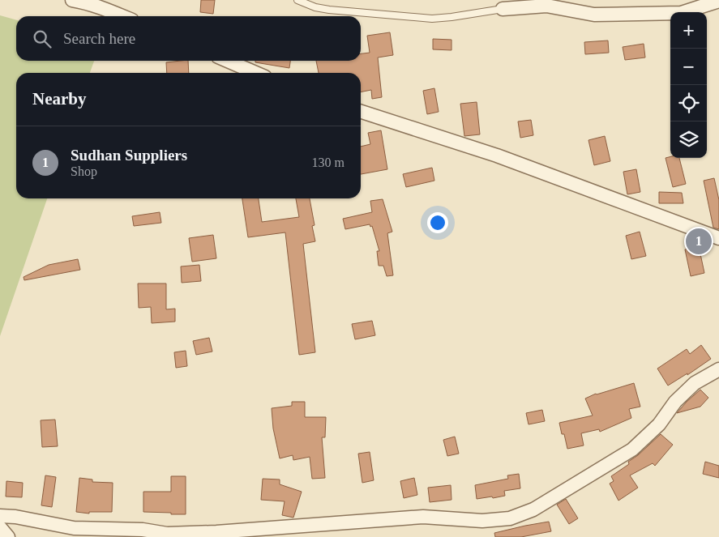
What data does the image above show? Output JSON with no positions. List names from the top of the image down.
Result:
{
  "page": {
    "map_buttons": ["+", "−"],
    "search": "Search here",
    "heading": "Nearby",
    "list": [
      {
        "mark": "1",
        "name": "Sudhan Suppliers",
        "note": "Shop",
        "value": "130 m"
      }
    ],
    "pins": "1"
  }
}
